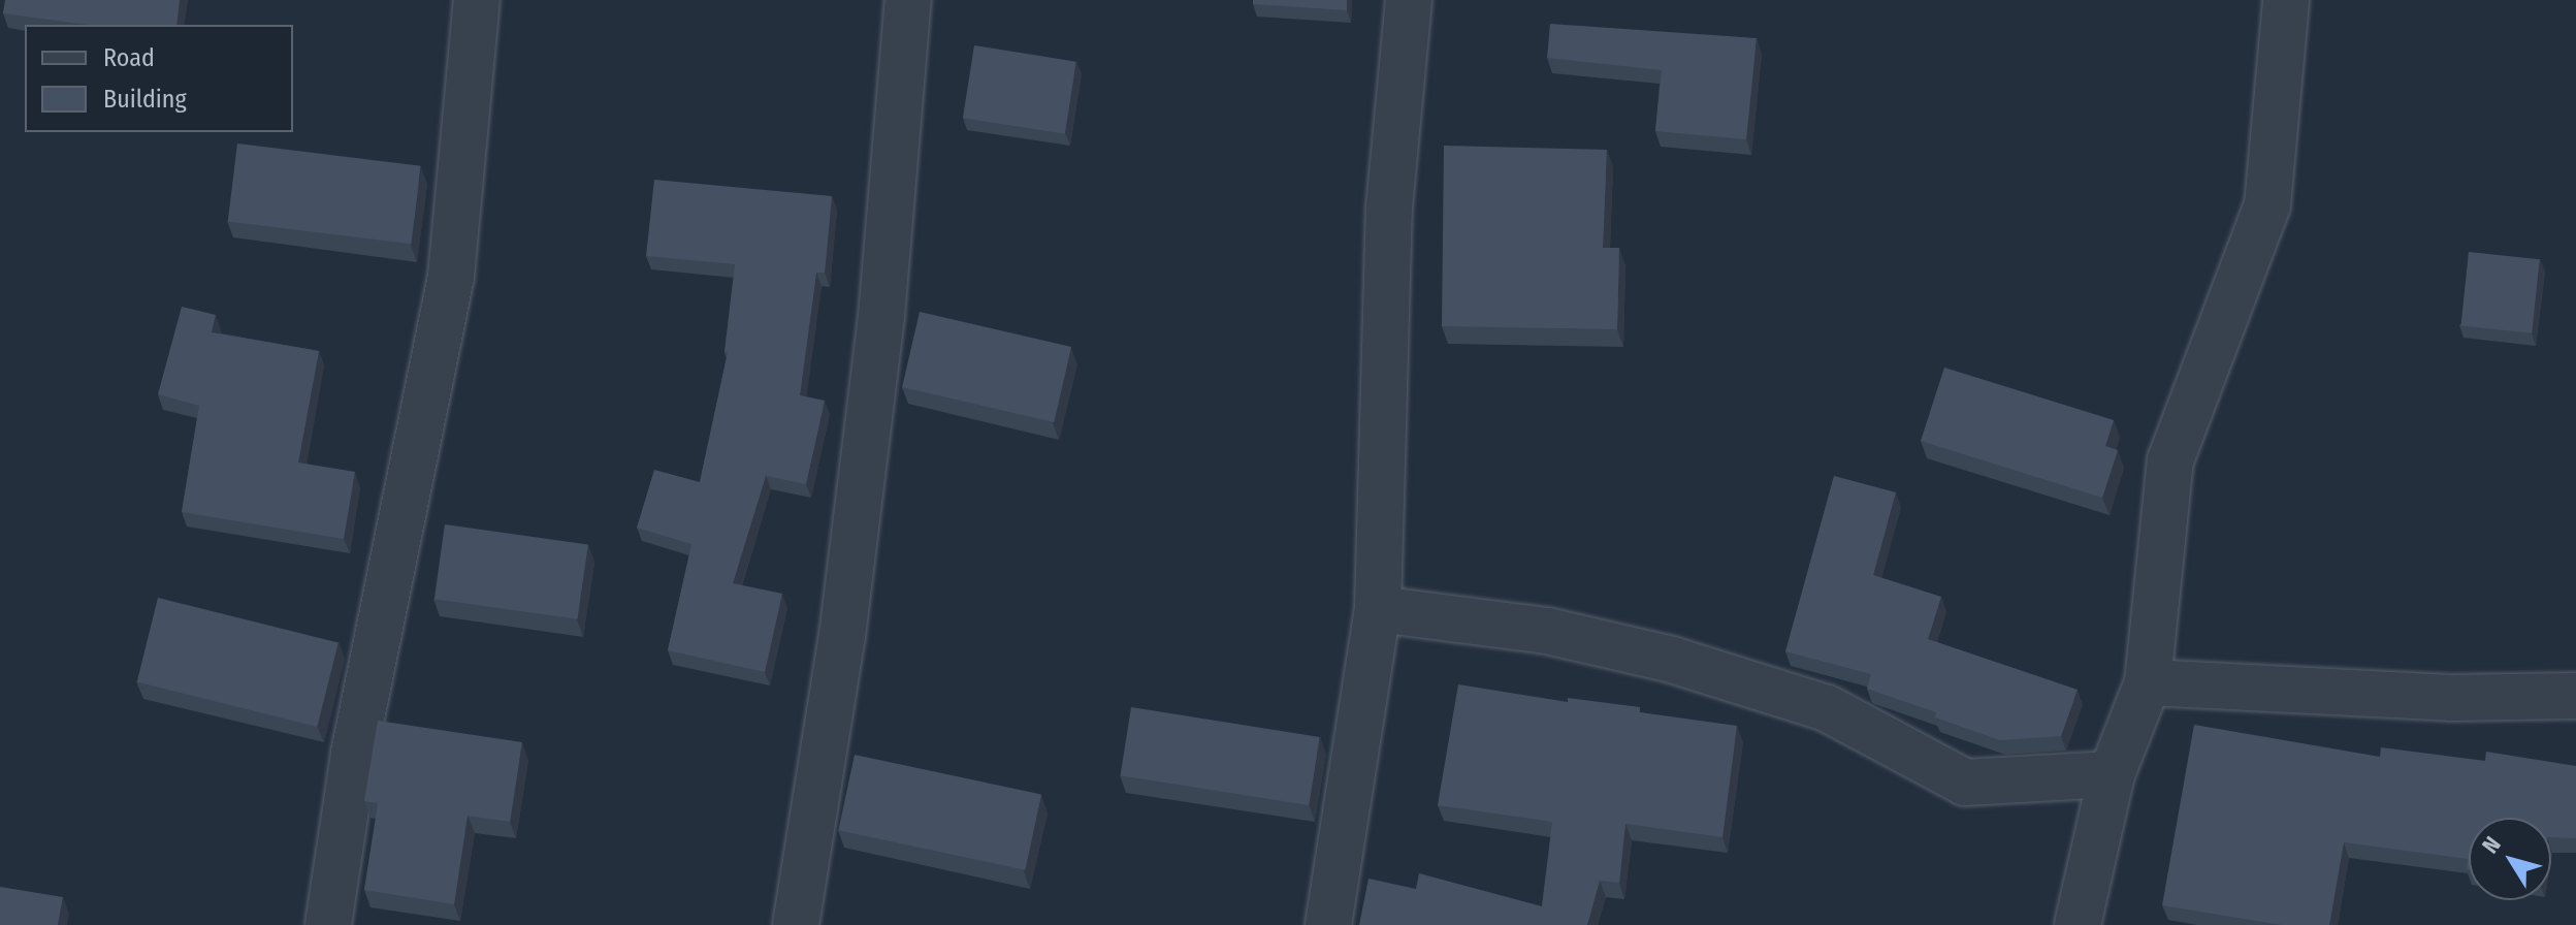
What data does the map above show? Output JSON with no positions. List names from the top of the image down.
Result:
{
  "legend": ["Road", "Building"],
  "north": "top left"
}
